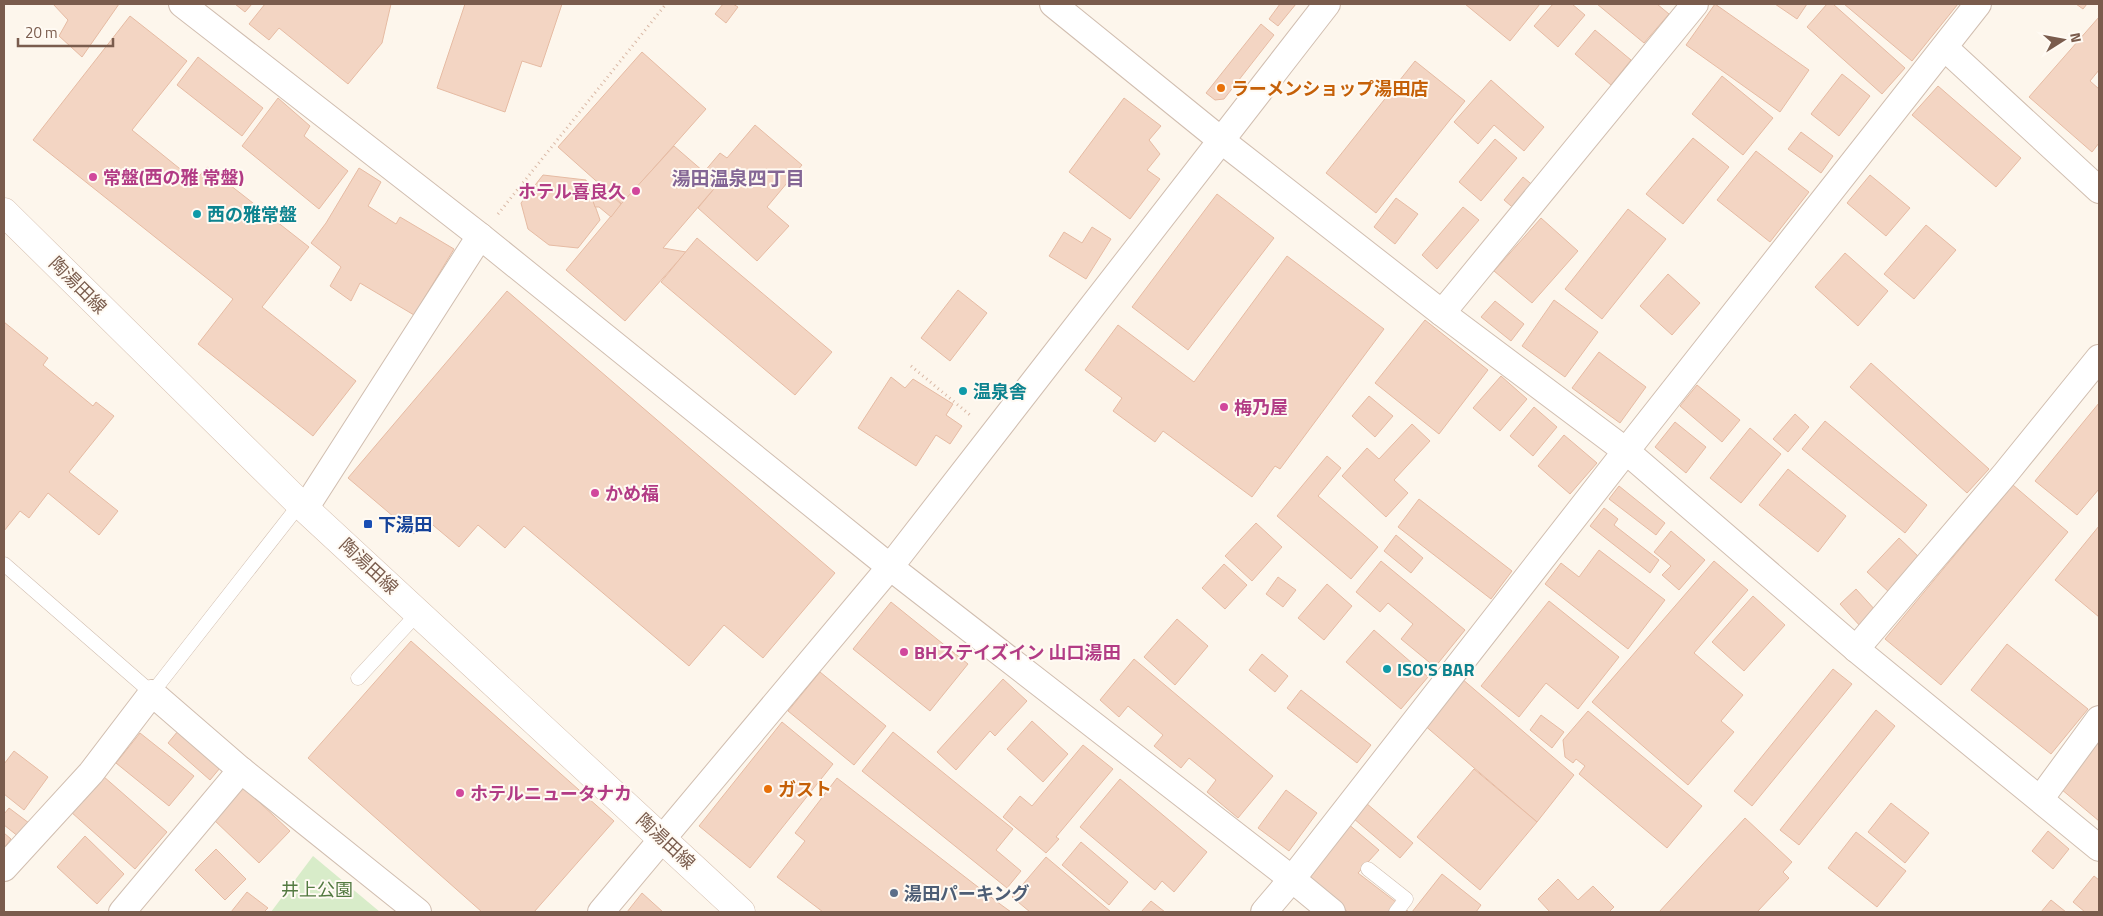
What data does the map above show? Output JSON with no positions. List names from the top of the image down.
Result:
{
  "streets": {
    "main road": ["陶湯田線"]
  },
  "districts": ["湯田温泉四丁目"],
  "parks": ["井上公園"],
  "places": {
    "other": [
      "ラーメンショップ湯田店",
      "常盤(西の雅 常盤)",
      "ホテル喜良久",
      "西の雅常盤",
      "温泉舎",
      "梅乃屋",
      "かめ福",
      "BHステイズイン 山口湯田",
      "ISO'S BAR",
      "ガスト",
      "ホテルニュータナカ",
      "湯田パーキング"
    ],
    "transit": ["下湯田"]
  },
  "scale_bar": "20 m",
  "north": "right"
}
